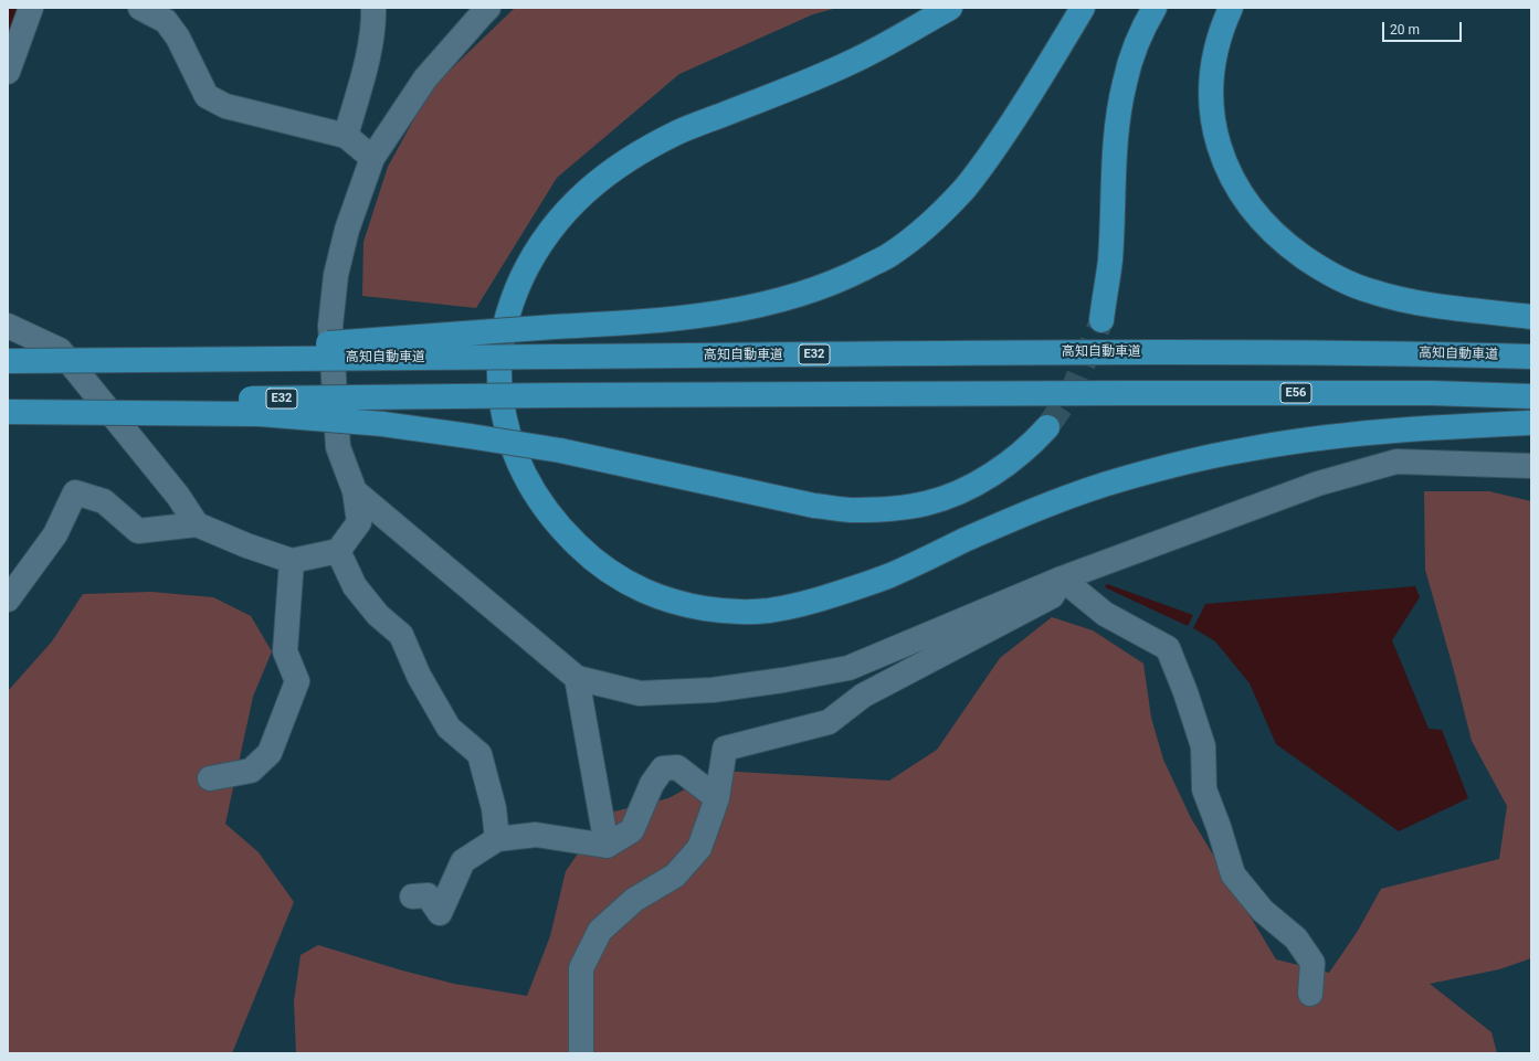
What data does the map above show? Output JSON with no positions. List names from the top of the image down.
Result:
{
  "streets": {
    "highway": ["高知自動車道", "E32", "E56"]
  },
  "crossings": [
    ["E32", "E56"]
  ],
  "scale_bar": "20 m"
}
